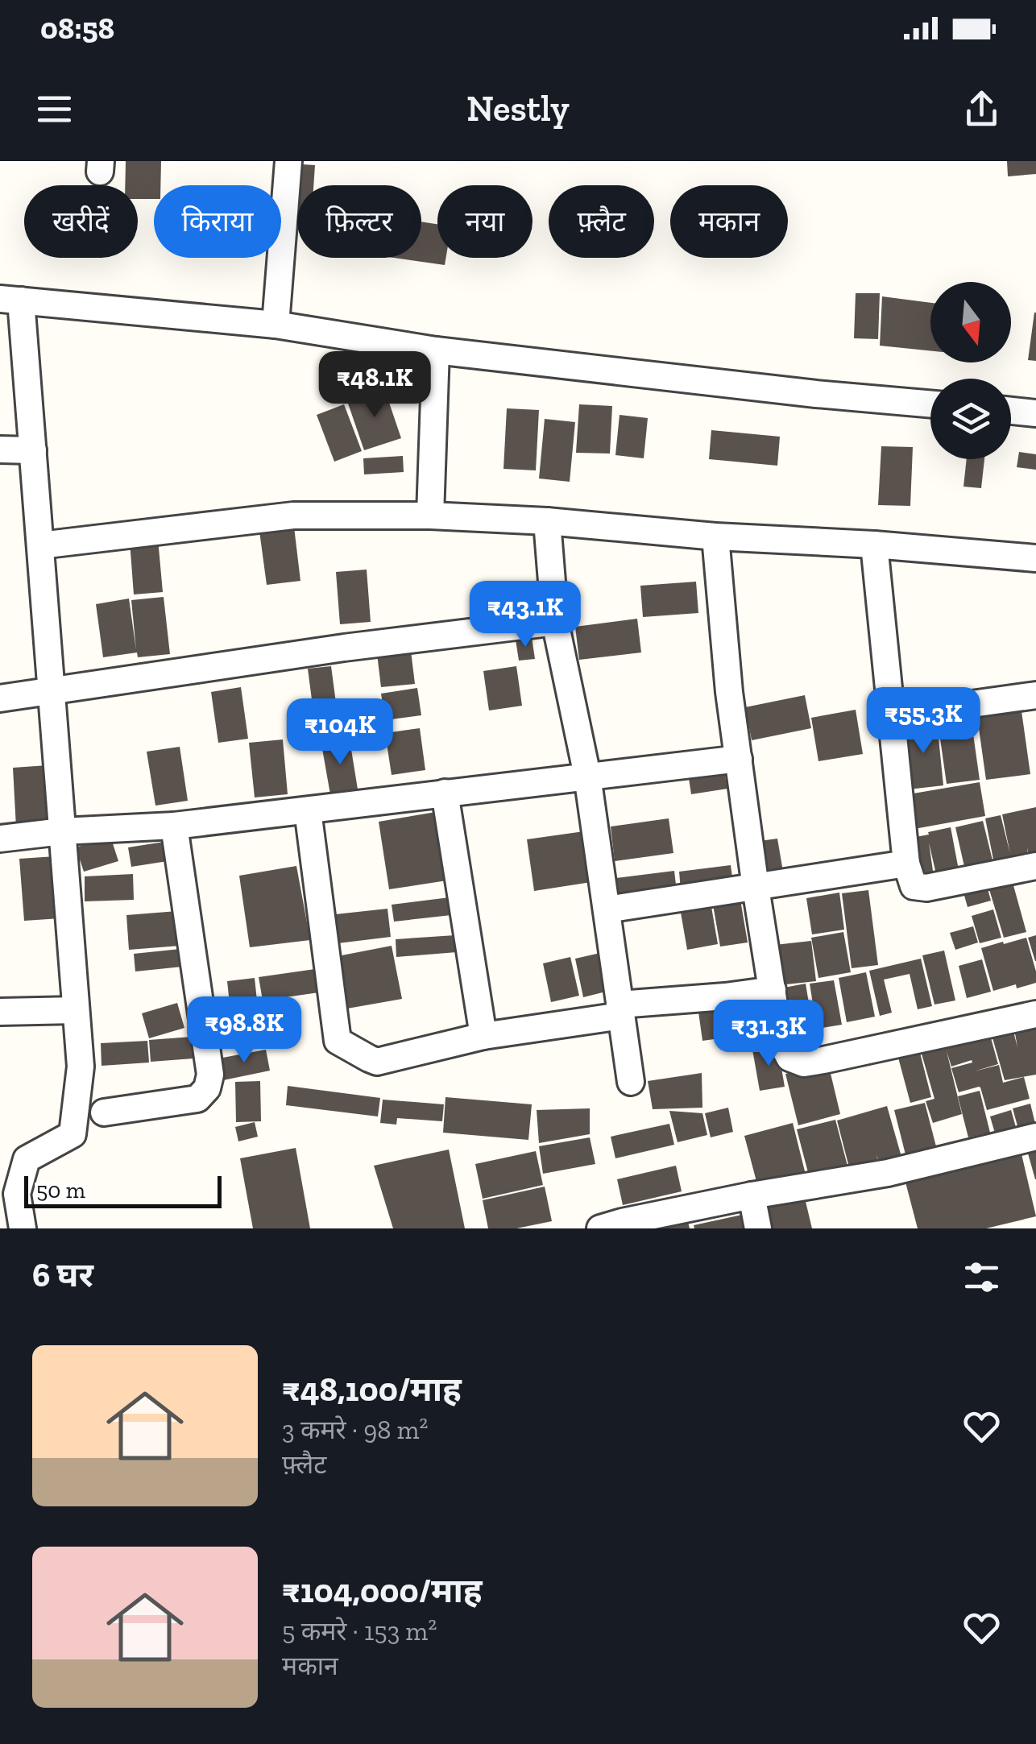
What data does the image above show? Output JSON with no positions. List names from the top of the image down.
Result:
{
  "scale_bar": "50 m",
  "north": "bottom",
  "page": {
    "status": "08:58",
    "header": "Nestly",
    "chip": [
      "खरीदें",
      "किराया",
      "फ़िल्टर",
      "नया",
      "फ़्लैट",
      "मकान"
    ],
    "price": [
      "₹48.1K",
      "₹43.1K",
      "₹55.3K",
      "₹104K",
      "₹98.8K",
      "₹31.3K"
    ],
    "scale": "50 m",
    "heading": "6 घर",
    "list": [
      {
        "name": "₹48,100/माह",
        "note": "3 कमरे · 98 m² · फ़्लैट"
      },
      {
        "name": "₹104,000/माह",
        "note": "5 कमरे · 153 m² · मकान"
      }
    ]
  }
}
